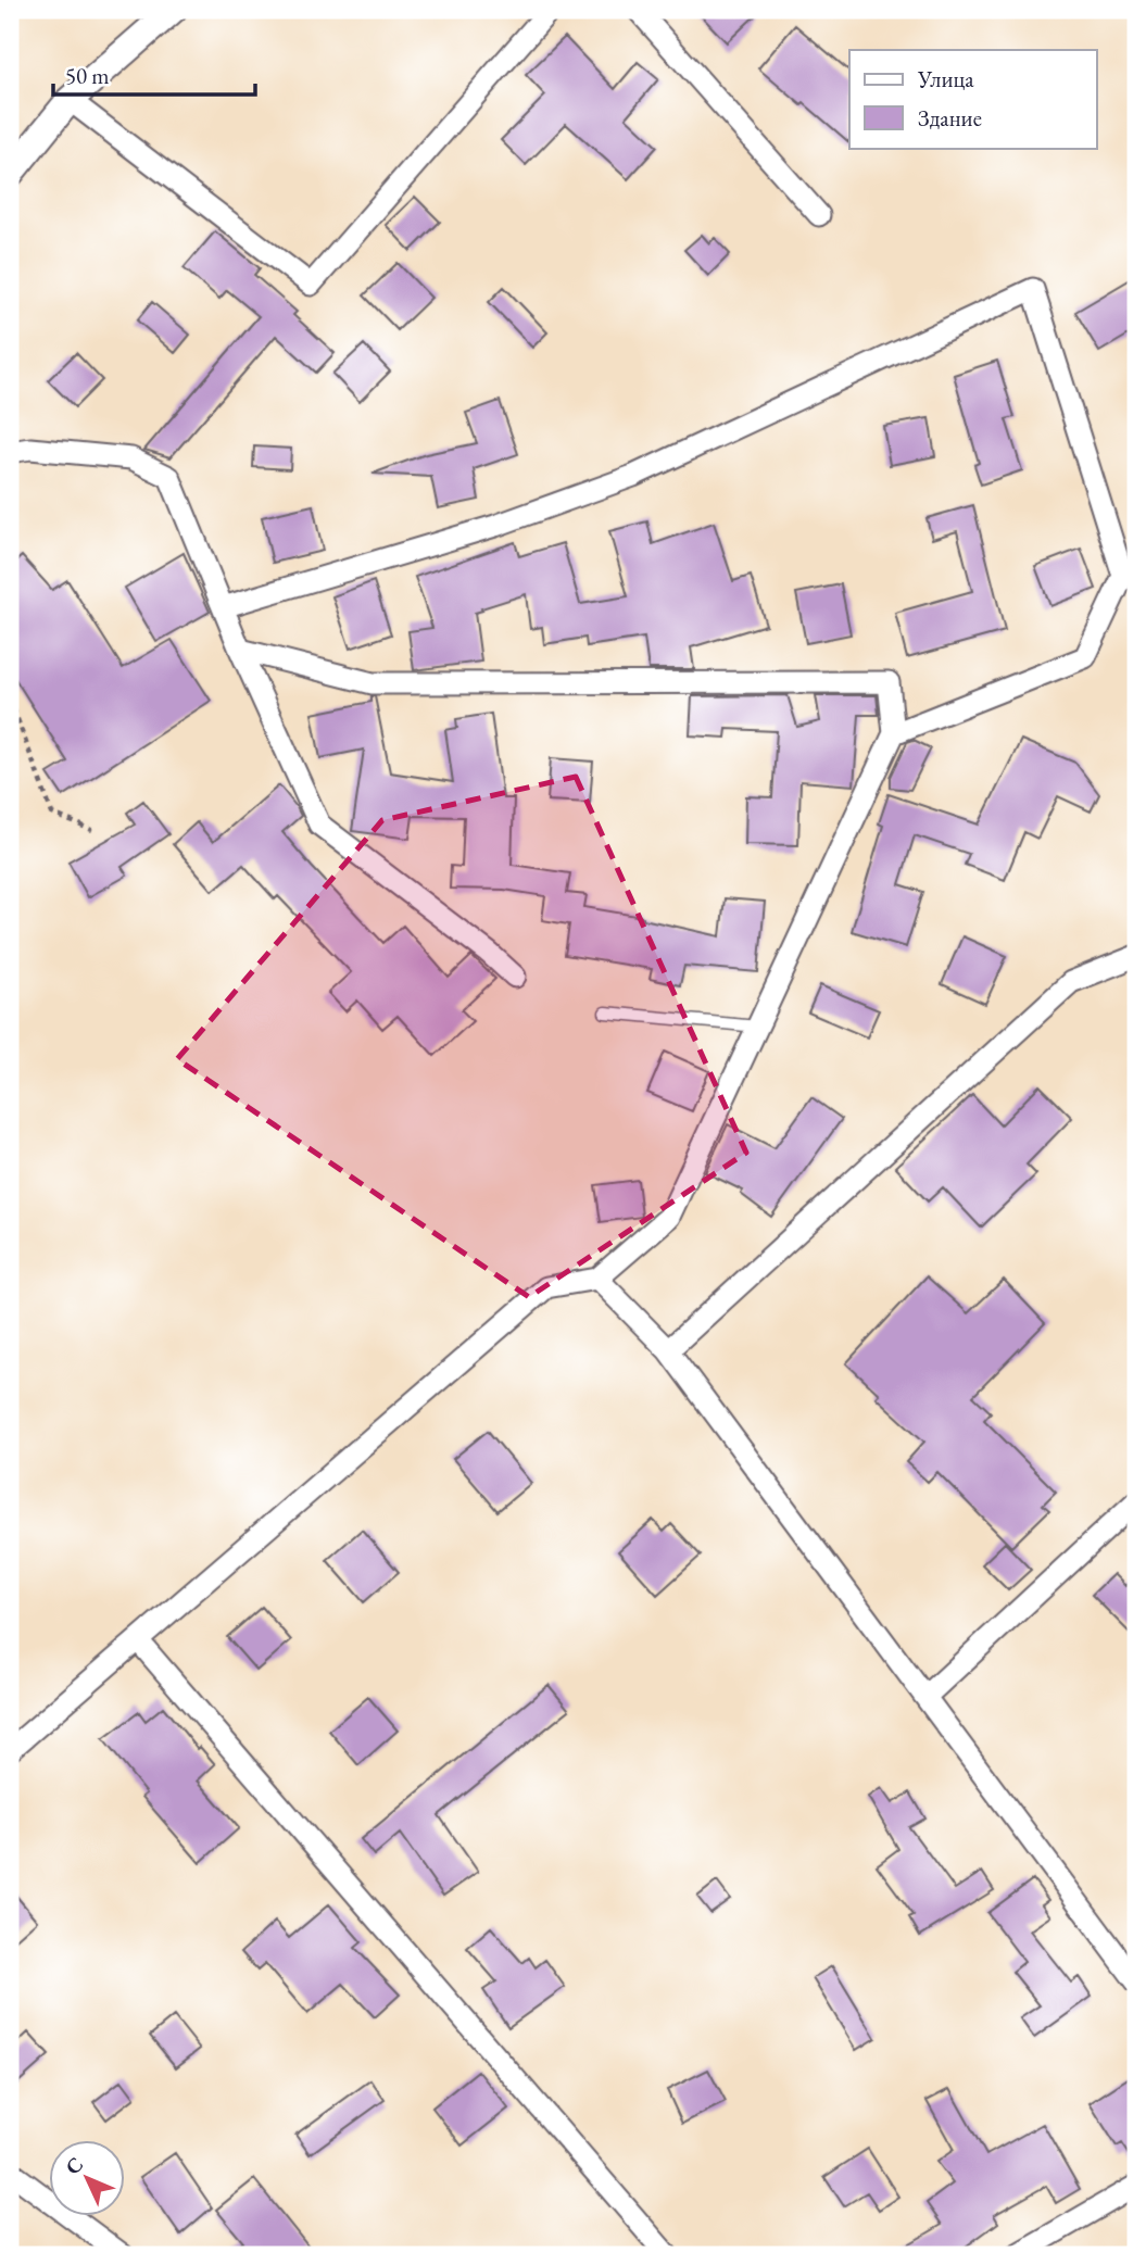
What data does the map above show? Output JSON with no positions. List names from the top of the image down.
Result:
{
  "legend": ["Улица", "Здание"],
  "scale_bar": "50 m",
  "north": "top left"
}
